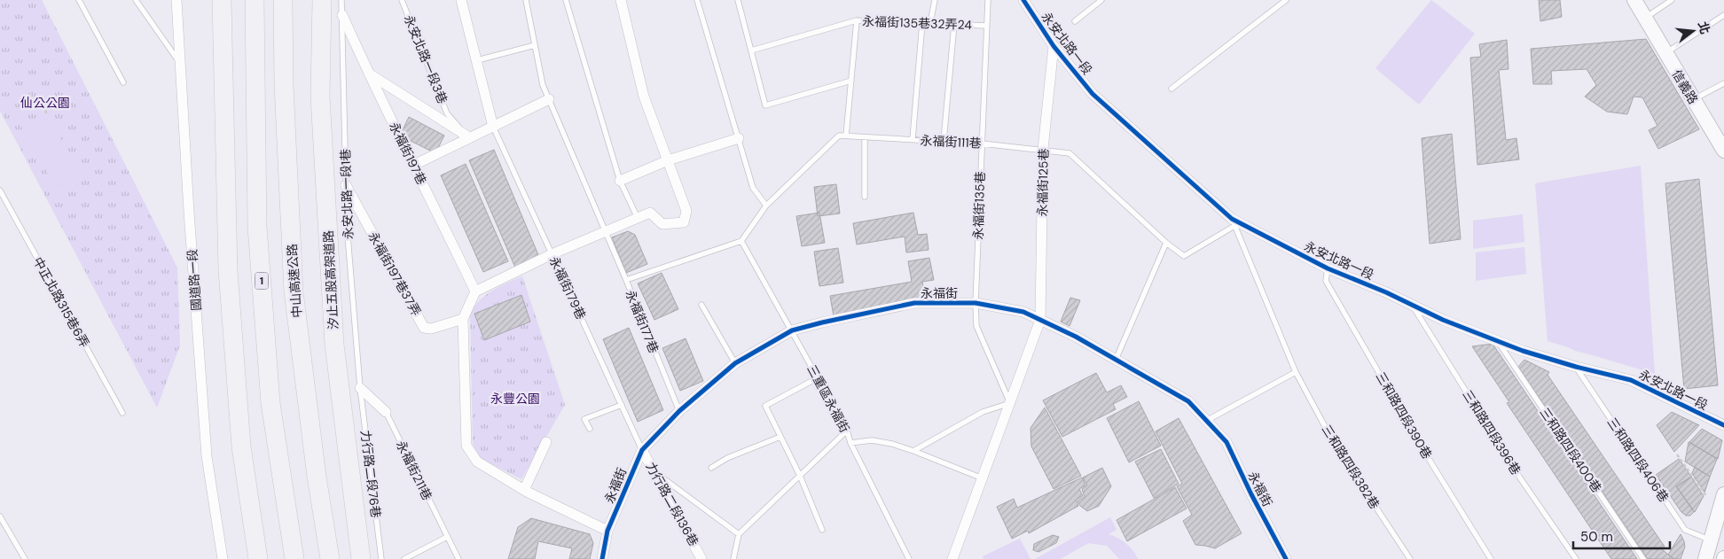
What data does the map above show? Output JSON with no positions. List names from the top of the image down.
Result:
{
  "streets": {
    "highway": ["汐止五股高架道路", "1", "中山高速公路"],
    "street": [
      "永安北路一段",
      "信義路",
      "永福街197巷",
      "永福街125巷",
      "永福街197巷37弄",
      "國道路一段",
      "永福街",
      "永福街211巷",
      "力行路二段136巷"
    ],
    "lane": [
      "永福街135巷32弄24",
      "永安北路一段3巷",
      "永福街111巷",
      "永安北路一段1巷",
      "永福街135巷",
      "永福街179巷",
      "中正北路315巷6弄",
      "永福街177巷",
      "三重區永福街",
      "三和路四段390巷",
      "三和路四段396巷",
      "三和路四段400巷",
      "三和路四段406巷",
      "三和路四段382巷",
      "力行路二段76巷"
    ]
  },
  "crossings": [
    ["永福街135巷32弄24", "永福街111巷"],
    ["永福街135巷32弄24", "永福街135巷"],
    ["永安北路一段", "永福街111巷"],
    ["永安北路一段", "永福街125巷"],
    ["永安北路一段", "三和路四段390巷"],
    ["永安北路一段", "三和路四段396巷"],
    ["永安北路一段", "三和路四段400巷"],
    ["永安北路一段", "三和路四段406巷"],
    ["永安北路一段", "三和路四段382巷"],
    ["永福街111巷", "永福街125巷"],
    ["永福街111巷", "永福街135巷"],
    ["永福街111巷", "三和路四段382巷"],
    ["永福街197巷", "永安北路一段1巷"],
    ["永福街125巷", "永福街135巷"],
    ["永福街125巷", "永福街"],
    ["永安北路一段1巷", "永福街197巷37弄"],
    ["永安北路一段1巷", "永福街211巷"],
    ["永安北路一段1巷", "力行路二段76巷"],
    ["永福街135巷", "永福街"],
    ["永福街179巷", "永福街"],
    ["永福街179巷", "力行路二段136巷"],
    ["永福街", "永福街177巷"],
    ["永福街", "三重區永福街"],
    ["永福街", "力行路二段136巷"],
    ["永福街211巷", "力行路二段76巷"]
  ],
  "parks": ["仙公公園", "永豐公園"],
  "scale_bar": "50 m",
  "north": "right"
}
